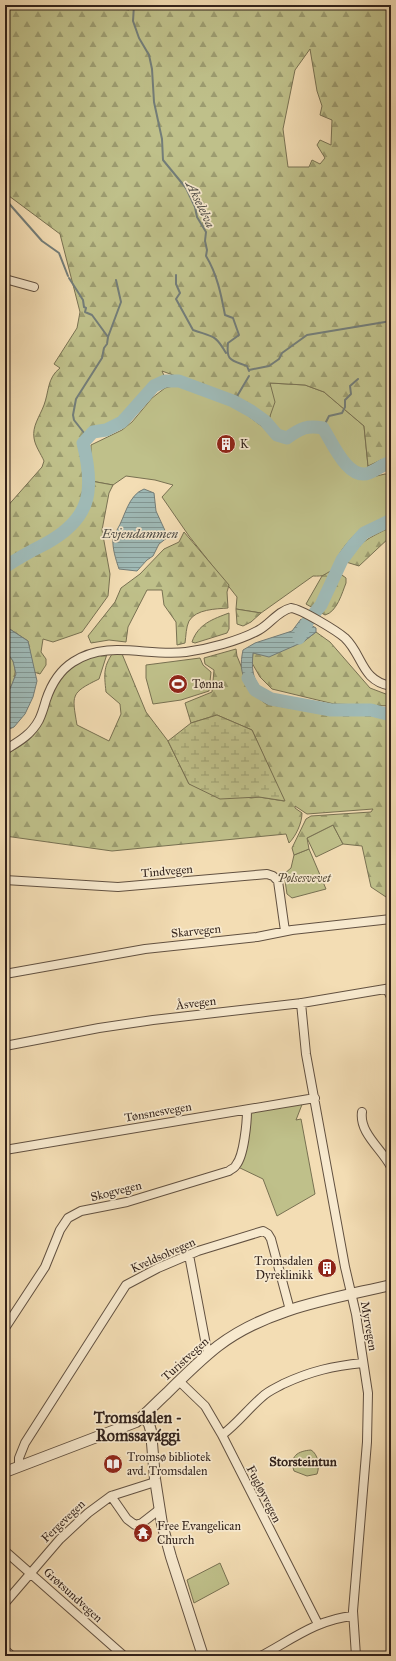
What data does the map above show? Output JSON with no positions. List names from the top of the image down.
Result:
{
  "streets": {
    "street": [
      "Tindvegen",
      "Skarvegen",
      "Åsvegen",
      "Tønsnesvegen",
      "Skogvegen",
      "Kveldsolvegen",
      "Myrvegen",
      "Turistvegen",
      "Fugløyvegen",
      "Fergevegen",
      "Grøtsundvegen"
    ]
  },
  "crossings": [
    ["Tindvegen", "Skarvegen"],
    ["Åsvegen", "Myrvegen"],
    ["Tønsnesvegen", "Skogvegen"],
    ["Tønsnesvegen", "Myrvegen"],
    ["Kveldsolvegen", "Turistvegen"],
    ["Myrvegen", "Turistvegen"],
    ["Turistvegen", "Fugløyvegen"],
    ["Fergevegen", "Grøtsundvegen"]
  ],
  "districts": ["Tromsdalen - Romssavággi", "Storsteintun"],
  "water": ["Akselelva", "Evjendammen"],
  "parks": ["Pølsesvevet"],
  "places": {
    "building": ["K", "Tromsdalen Dyreklinikk"],
    "sports": ["Tønna"],
    "library": ["Tromsø bibliotek avd. Tromsdalen"],
    "temple": ["Free Evangelican Church"]
  }
}
